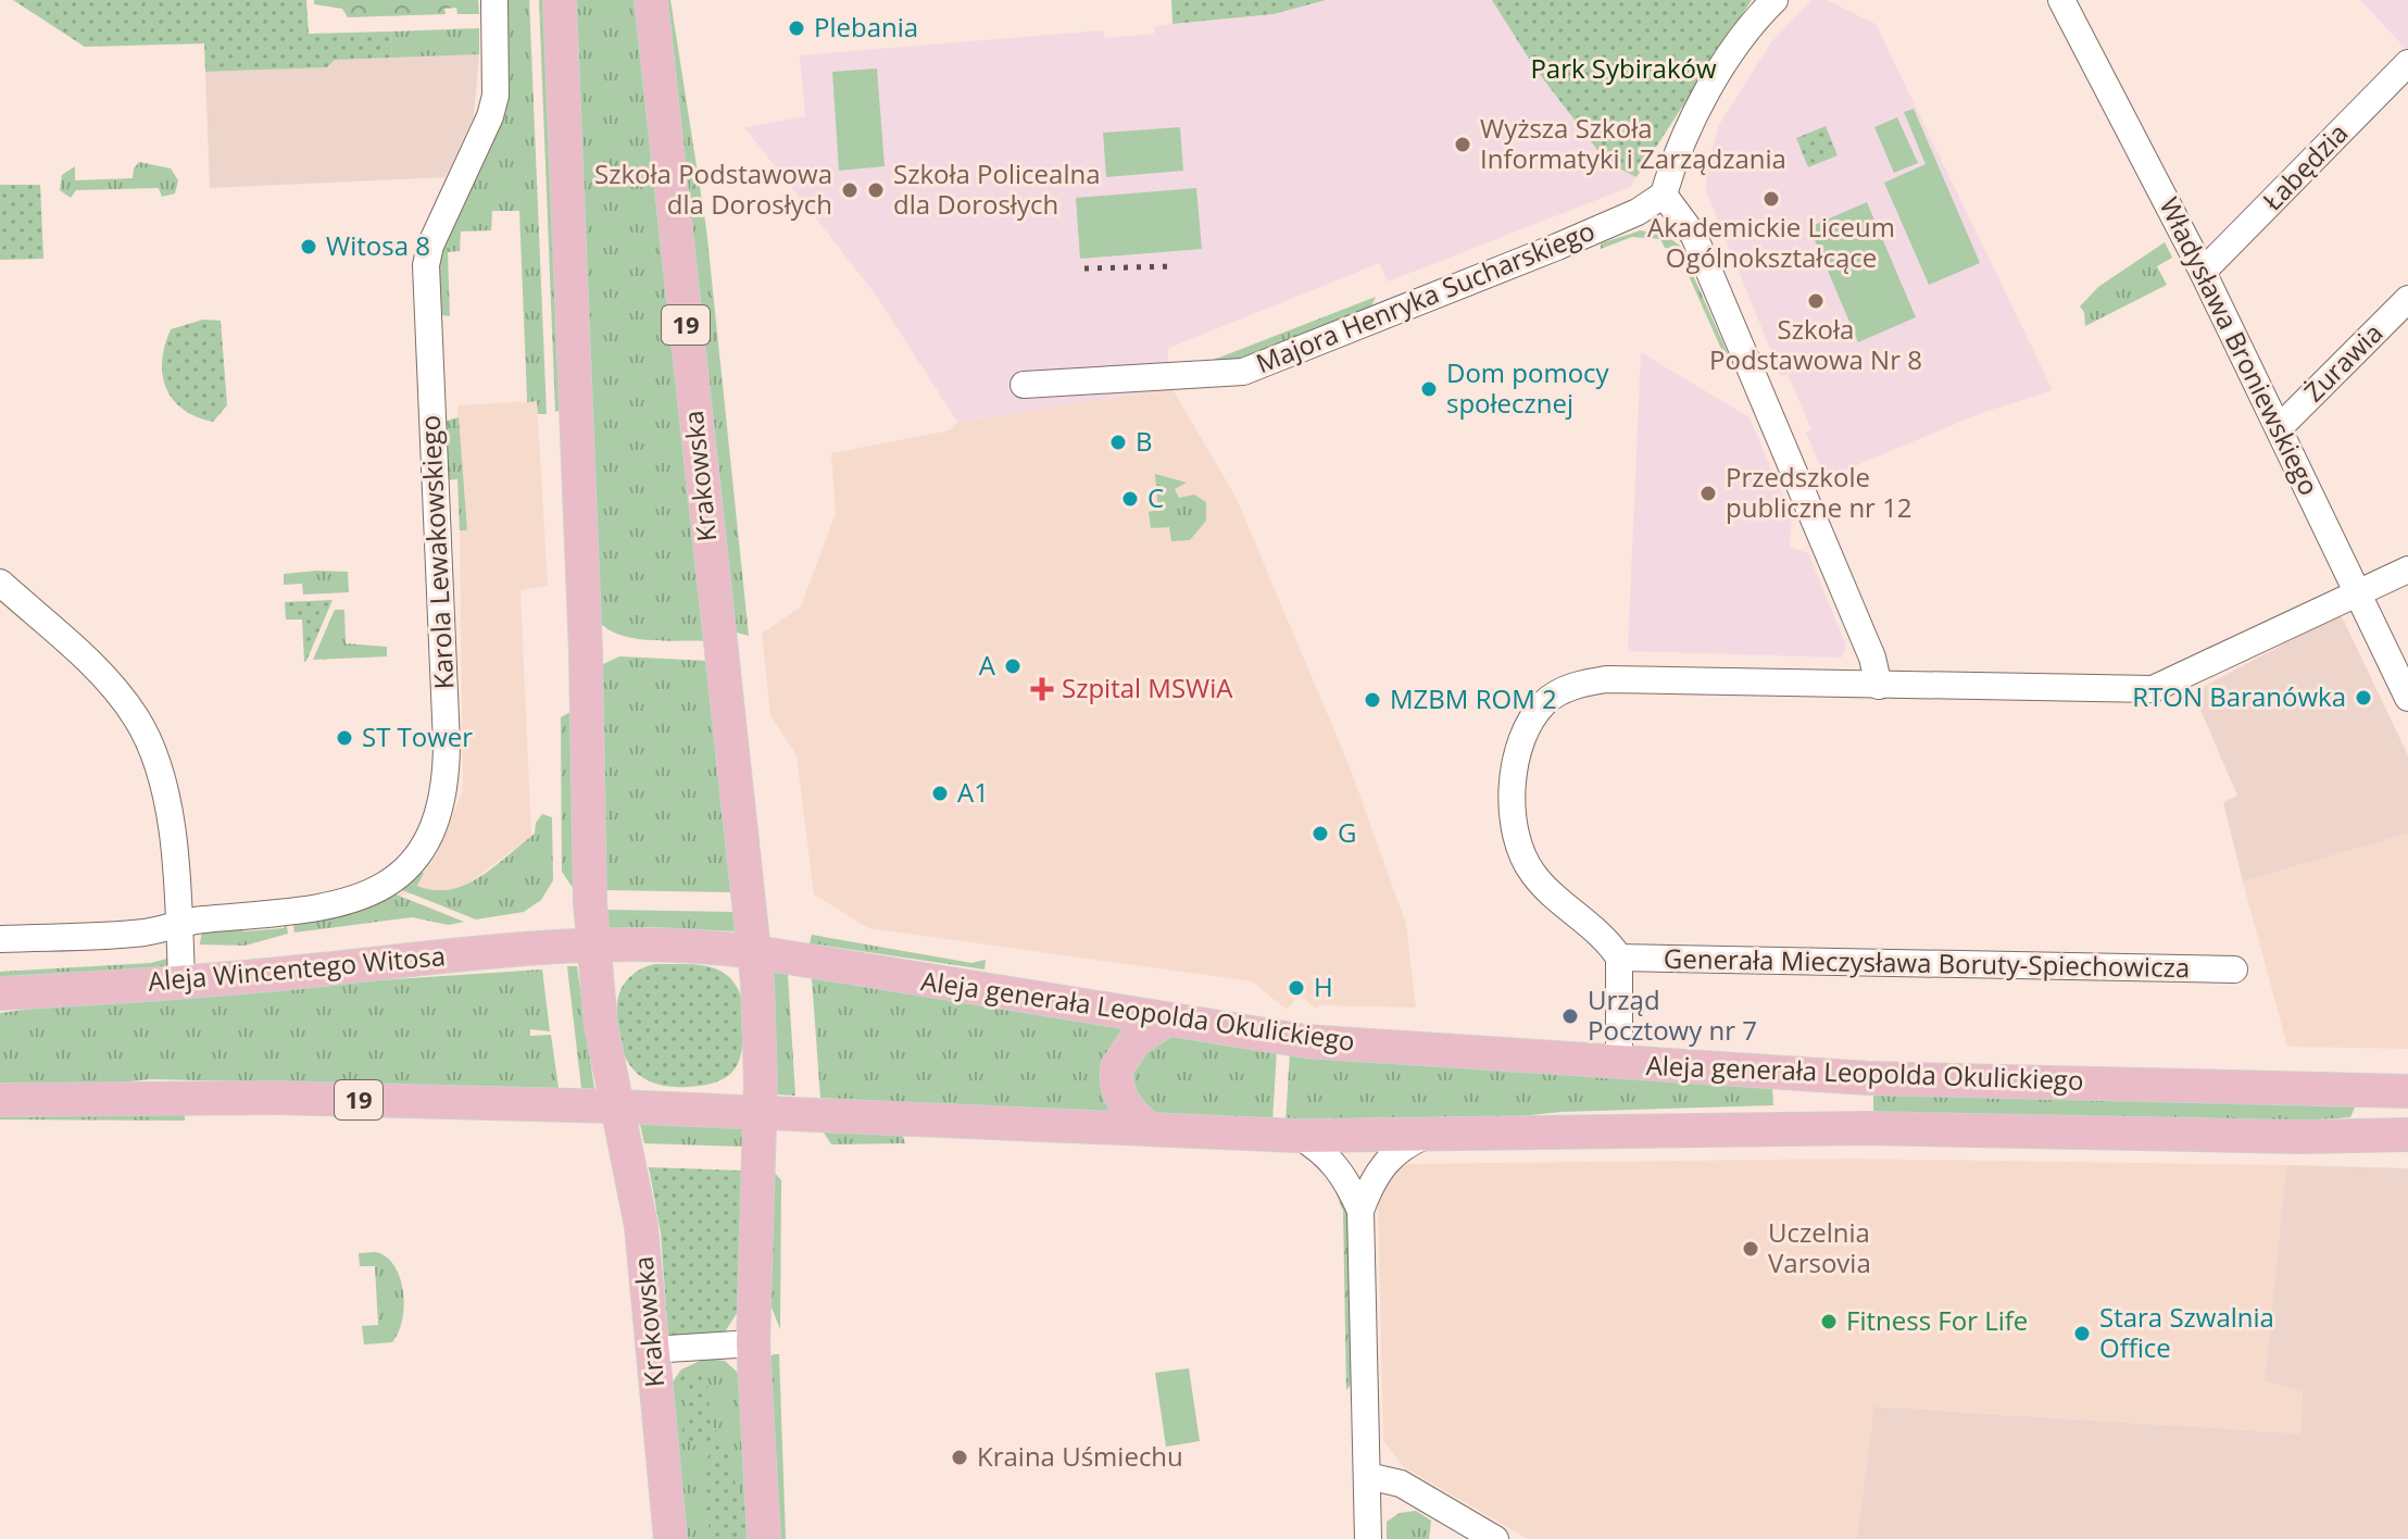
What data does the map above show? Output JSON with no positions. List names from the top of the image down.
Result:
{
  "streets": {
    "main road": [
      "19",
      "Krakowska",
      "Aleja Wincentego Witosa",
      "Aleja generała Leopolda Okulickiego"
    ],
    "street": [
      "Łabędzia",
      "Majora Henryka Sucharskiego",
      "Władysława Broniewskiego",
      "Żurawia",
      "Karola Lewakowskiego",
      "Generała Mieczysława Boruty-Spiechowicza"
    ]
  },
  "crossings": [
    ["Łabędzia", "Władysława Broniewskiego"],
    ["19", "Krakowska"],
    ["19", "Aleja Wincentego Witosa"],
    ["19", "Aleja generała Leopolda Okulickiego"],
    ["Władysława Broniewskiego", "Żurawia"],
    ["Krakowska", "Aleja Wincentego Witosa"],
    ["Krakowska", "Aleja generała Leopolda Okulickiego"],
    ["Aleja Wincentego Witosa", "Aleja generała Leopolda Okulickiego"]
  ],
  "parks": ["Park Sybiraków"],
  "places": {
    "other": [
      "Plebania",
      "Wyższa Szkoła Informatyki i Zarządzania",
      "Szkoła Podstawowa dla Dorosłych",
      "Szkoła Policealna dla Dorosłych",
      "Akademickie Liceum Ogólnokształcące",
      "Witosa 8",
      "Szkoła Podstawowa Nr 8",
      "Dom pomocy społecznej",
      "B",
      "Przedszkole publiczne nr 12",
      "C",
      "A",
      "RTON Baranówka",
      "MZBM ROM 2",
      "ST Tower",
      "A1",
      "G",
      "H",
      "Urząd Pocztowy nr 7",
      "Uczelnia Varsovia",
      "Fitness For Life",
      "Stara Szwalnia Office",
      "Kraina Uśmiechu"
    ],
    "health": ["Szpital MSWiA"]
  }
}
